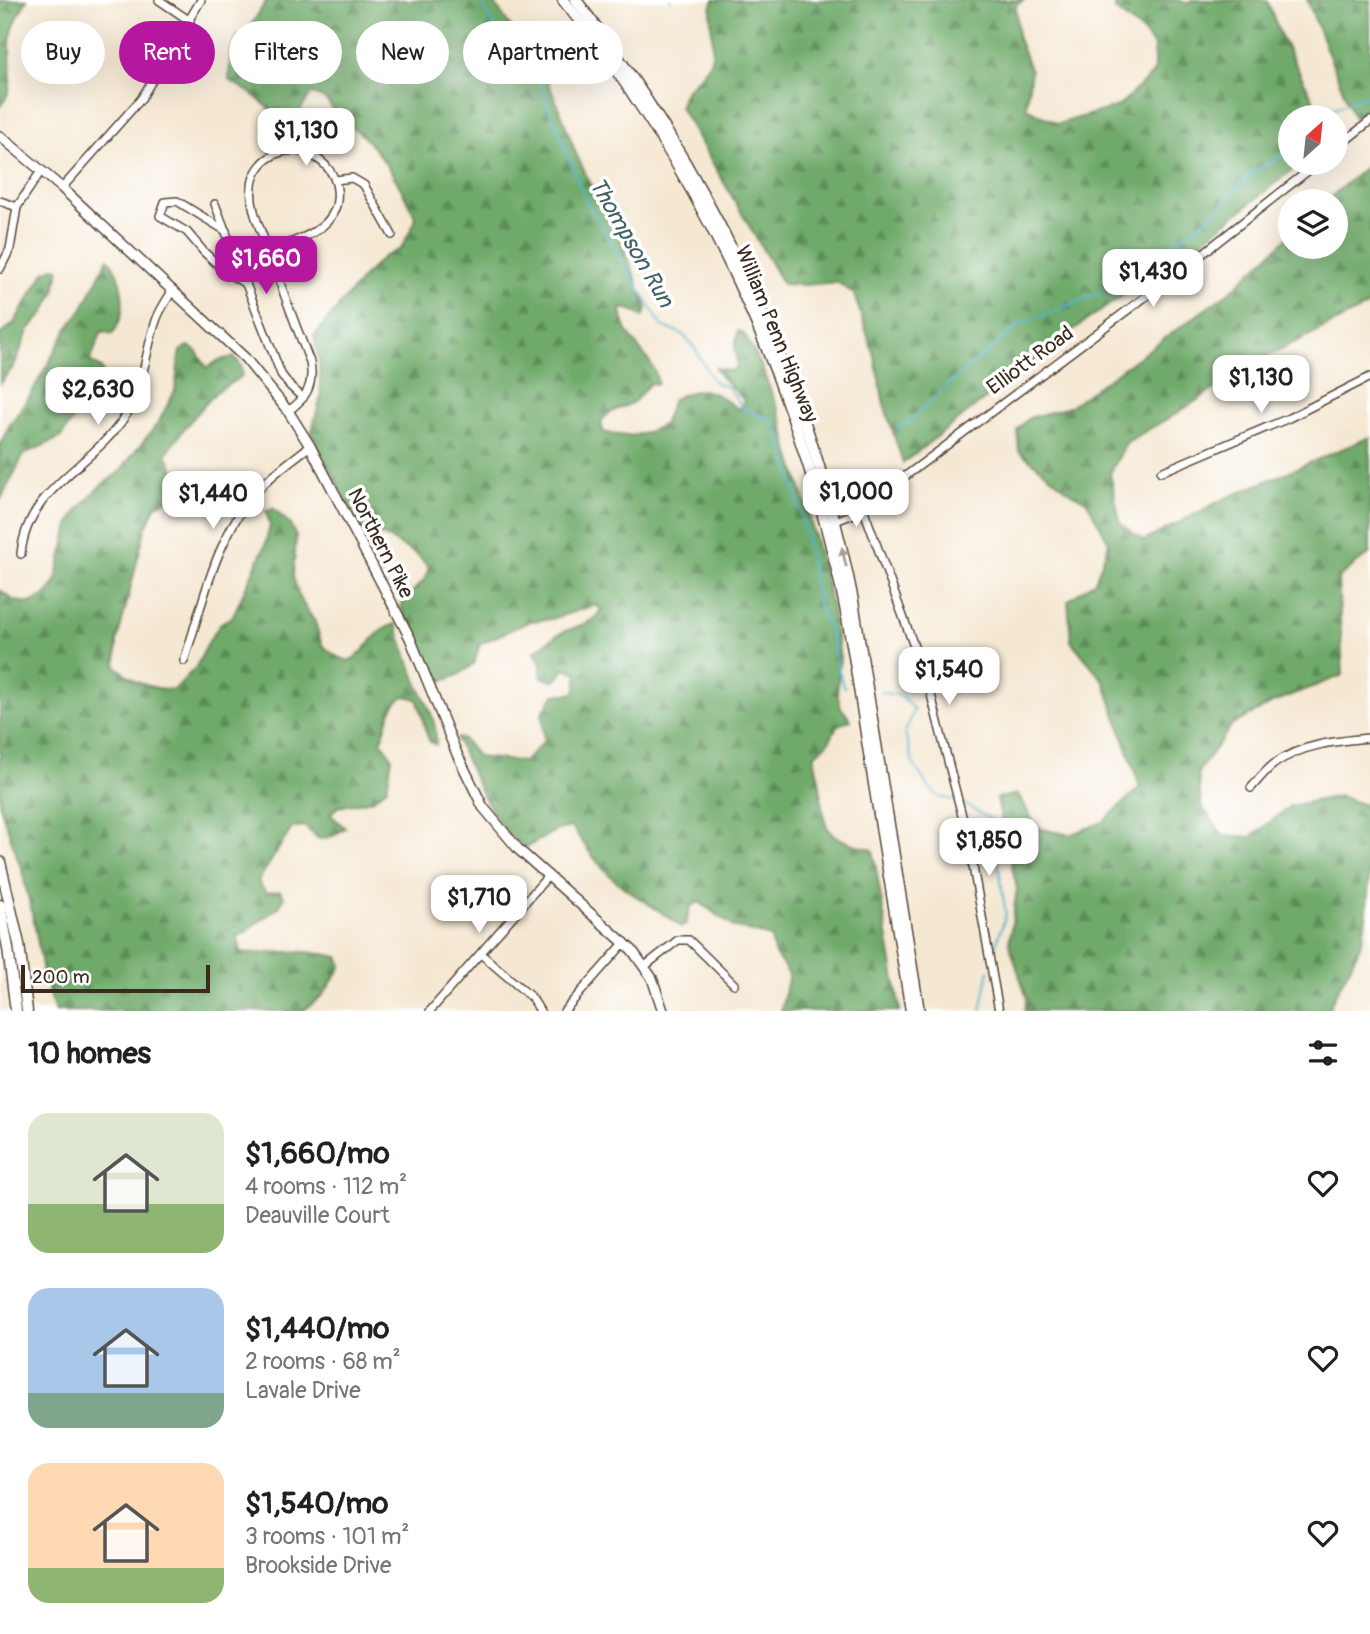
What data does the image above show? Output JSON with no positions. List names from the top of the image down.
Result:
{
  "streets": {
    "highway": ["William Penn Highway"],
    "main road": ["Northern Pike"],
    "street": ["Elliott Road"]
  },
  "crossings": [
    ["William Penn Highway", "Elliott Road"]
  ],
  "water": ["Thompson Run"],
  "scale_bar": "200 m",
  "north": "top right",
  "page": {
    "chip": [
      "Buy",
      "Rent",
      "Filters",
      "New",
      "Apartment"
    ],
    "price": [
      "$1,130",
      "$1,660",
      "$1,430",
      "$1,130",
      "$2,630",
      "$1,000",
      "$1,440",
      "$1,540",
      "$1,850",
      "$1,710"
    ],
    "scale": "200 m",
    "heading": "10 homes",
    "list": [
      {
        "name": "$1,660/mo",
        "note": "4 rooms · 112 m² · Deauville Court"
      },
      {
        "name": "$1,440/mo",
        "note": "2 rooms · 68 m² · Lavale Drive"
      },
      {
        "name": "$1,540/mo",
        "note": "3 rooms · 101 m² · Brookside Drive"
      }
    ]
  }
}
